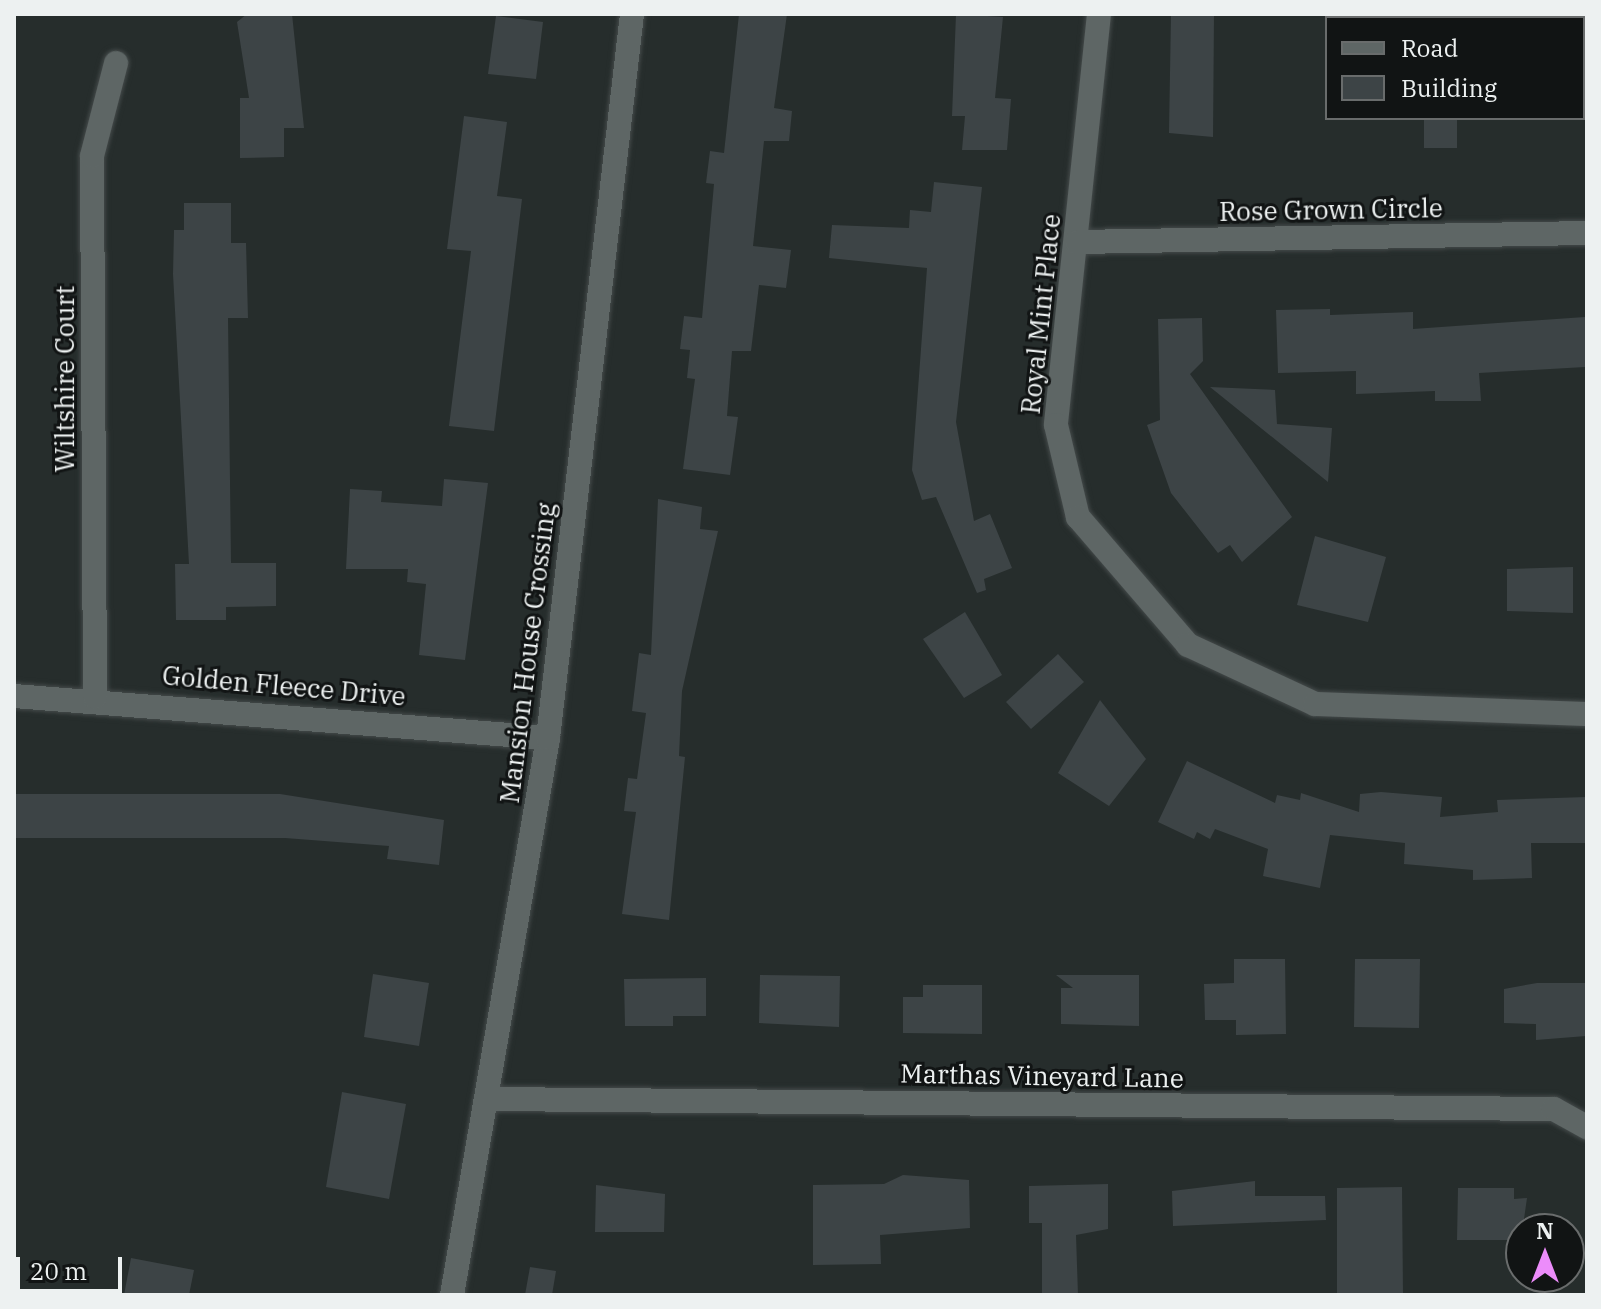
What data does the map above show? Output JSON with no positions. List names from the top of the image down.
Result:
{
  "streets": {
    "street": [
      "Rose Grown Circle",
      "Royal Mint Place",
      "Wiltshire Court",
      "Mansion House Crossing",
      "Golden Fleece Drive",
      "Marthas Vineyard Lane"
    ]
  },
  "crossings": [
    ["Rose Grown Circle", "Royal Mint Place"],
    ["Wiltshire Court", "Golden Fleece Drive"],
    ["Mansion House Crossing", "Golden Fleece Drive"],
    ["Mansion House Crossing", "Marthas Vineyard Lane"]
  ],
  "legend": ["Road", "Building"],
  "scale_bar": "20 m",
  "north": "top"
}
